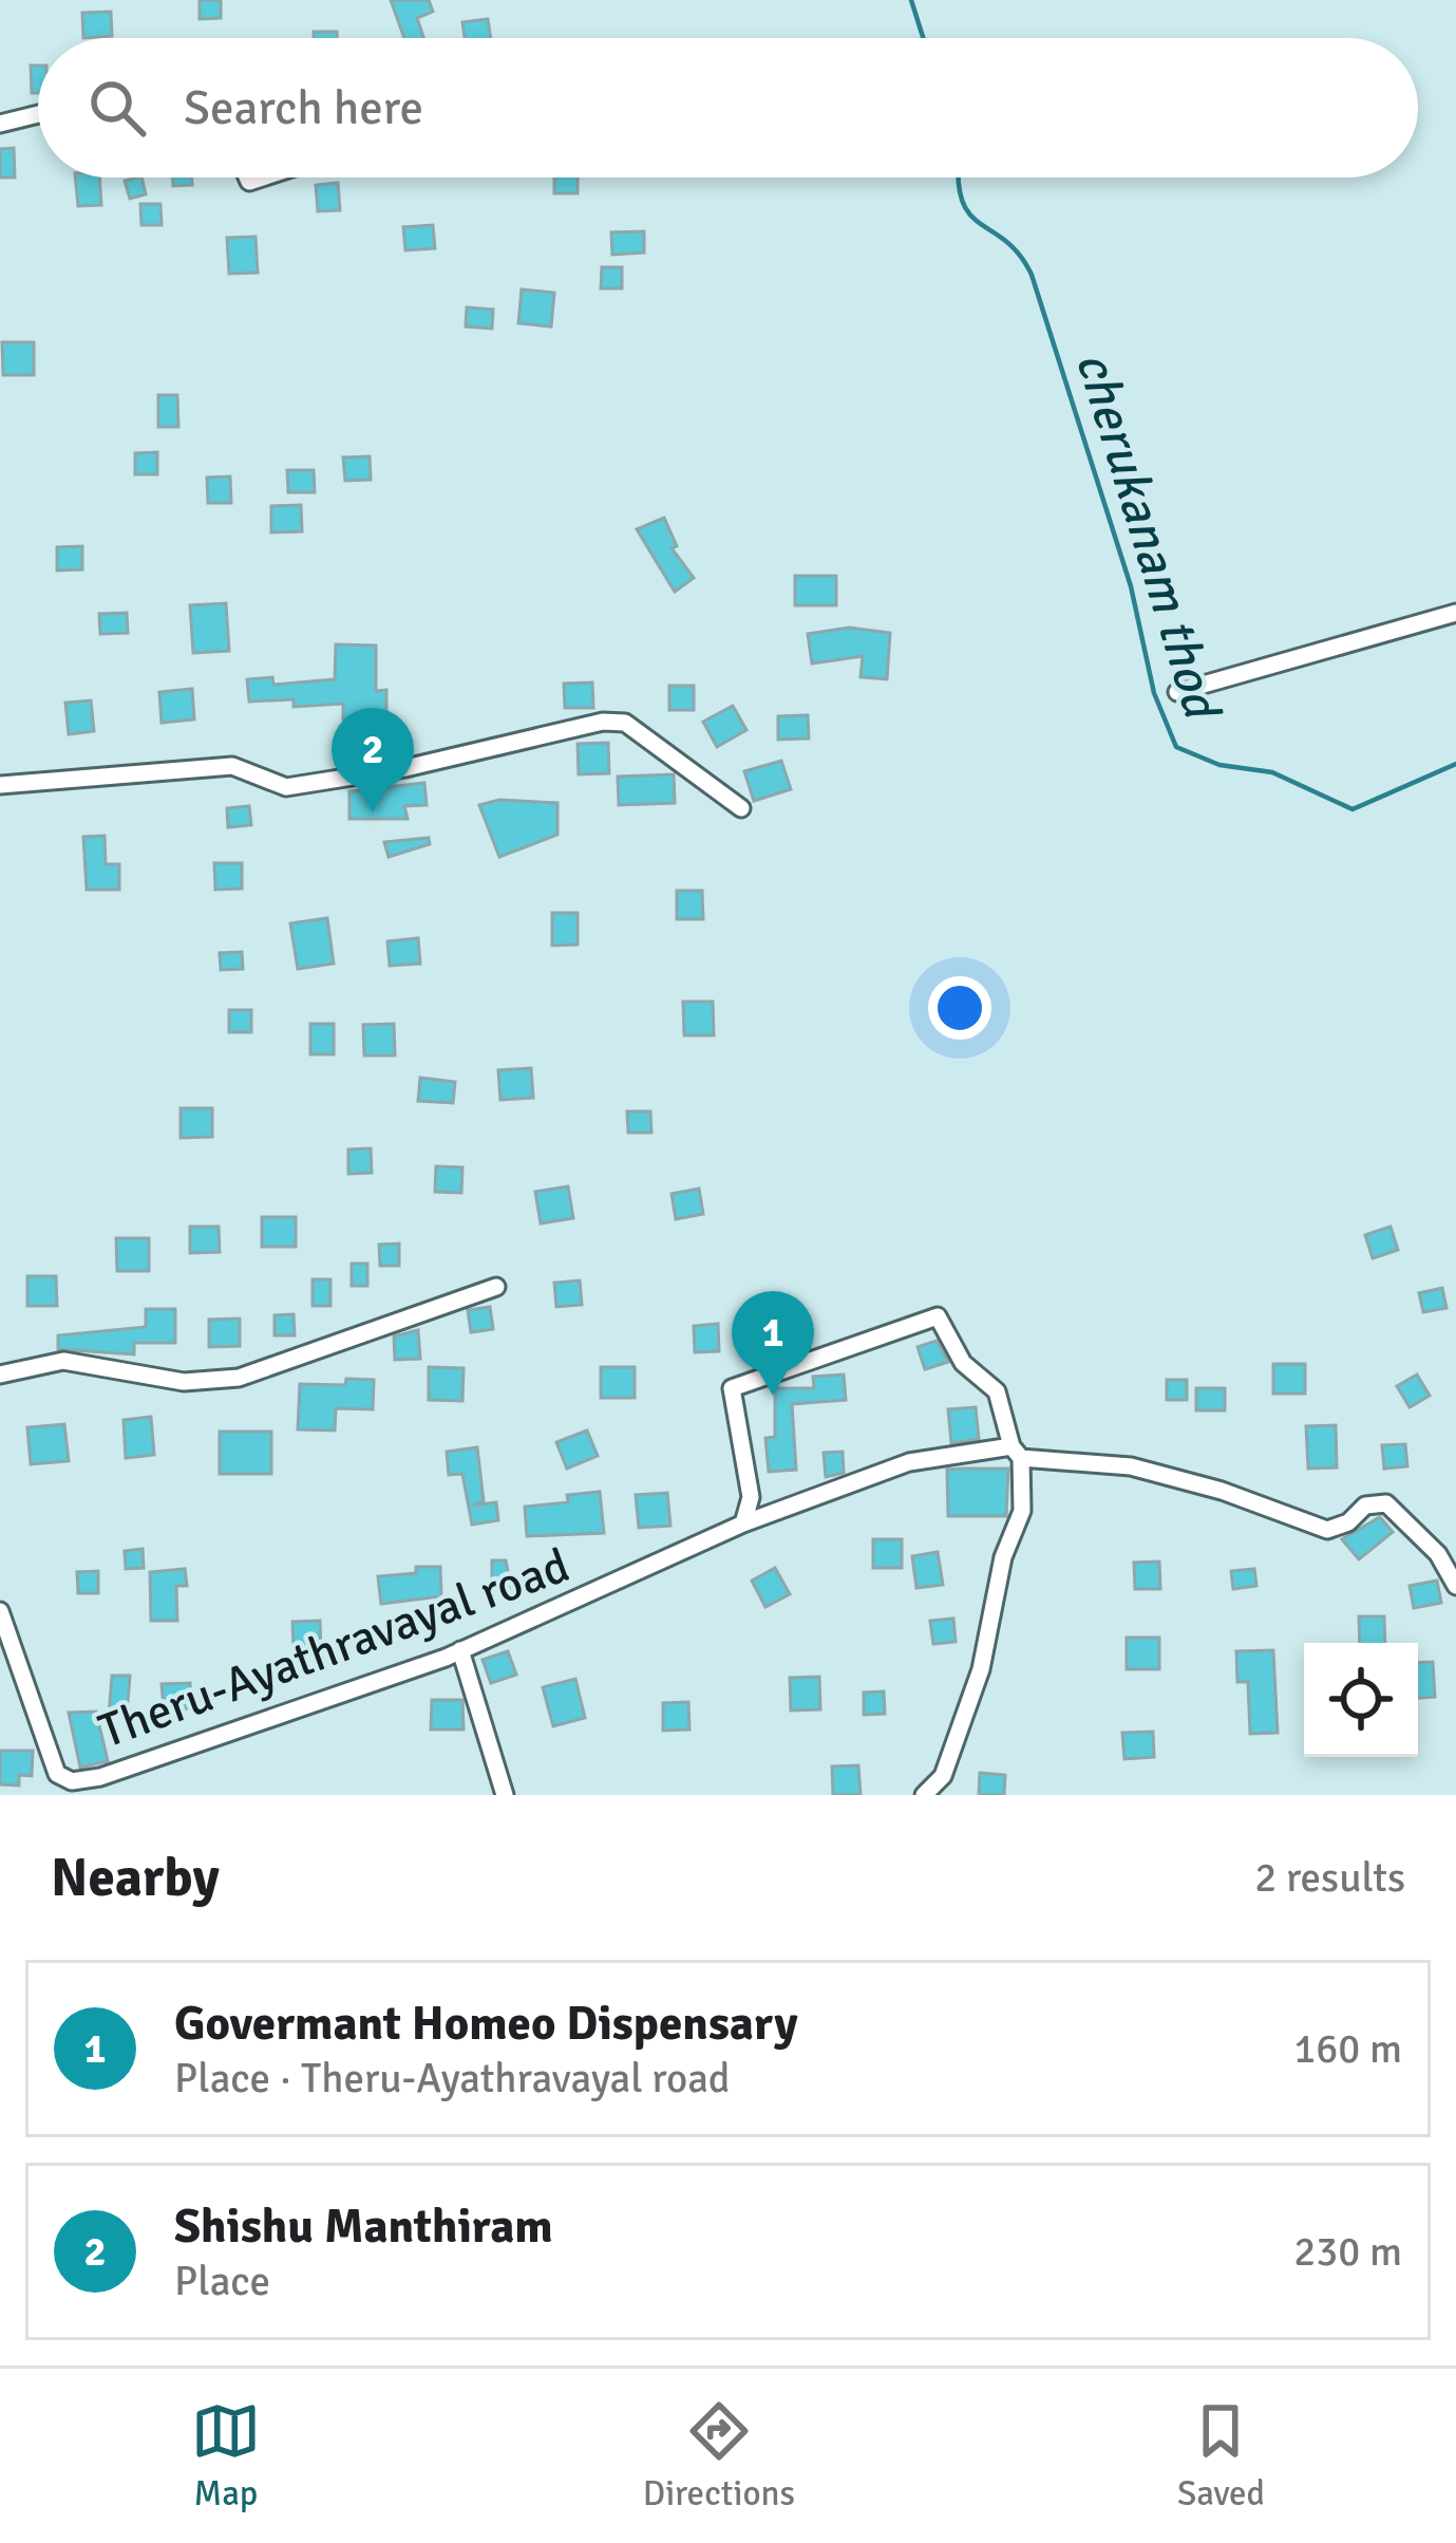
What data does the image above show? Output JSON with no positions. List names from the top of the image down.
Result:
{
  "streets": {
    "street": ["Theru-Ayathravayal road"]
  },
  "water": ["cherukanam thod"],
  "page": {
    "search": "Search here",
    "pins": ["2", "1"],
    "heading": ["Nearby", "2 results"],
    "list": [
      {
        "mark": "1",
        "name": "Govermant Homeo Dispensary",
        "note": "Place · Theru-Ayathravayal road",
        "value": "160 m"
      },
      {
        "mark": "2",
        "name": "Shishu Manthiram",
        "note": "Place",
        "value": "230 m"
      }
    ],
    "nav": ["Map", "Directions", "Saved"]
  }
}
